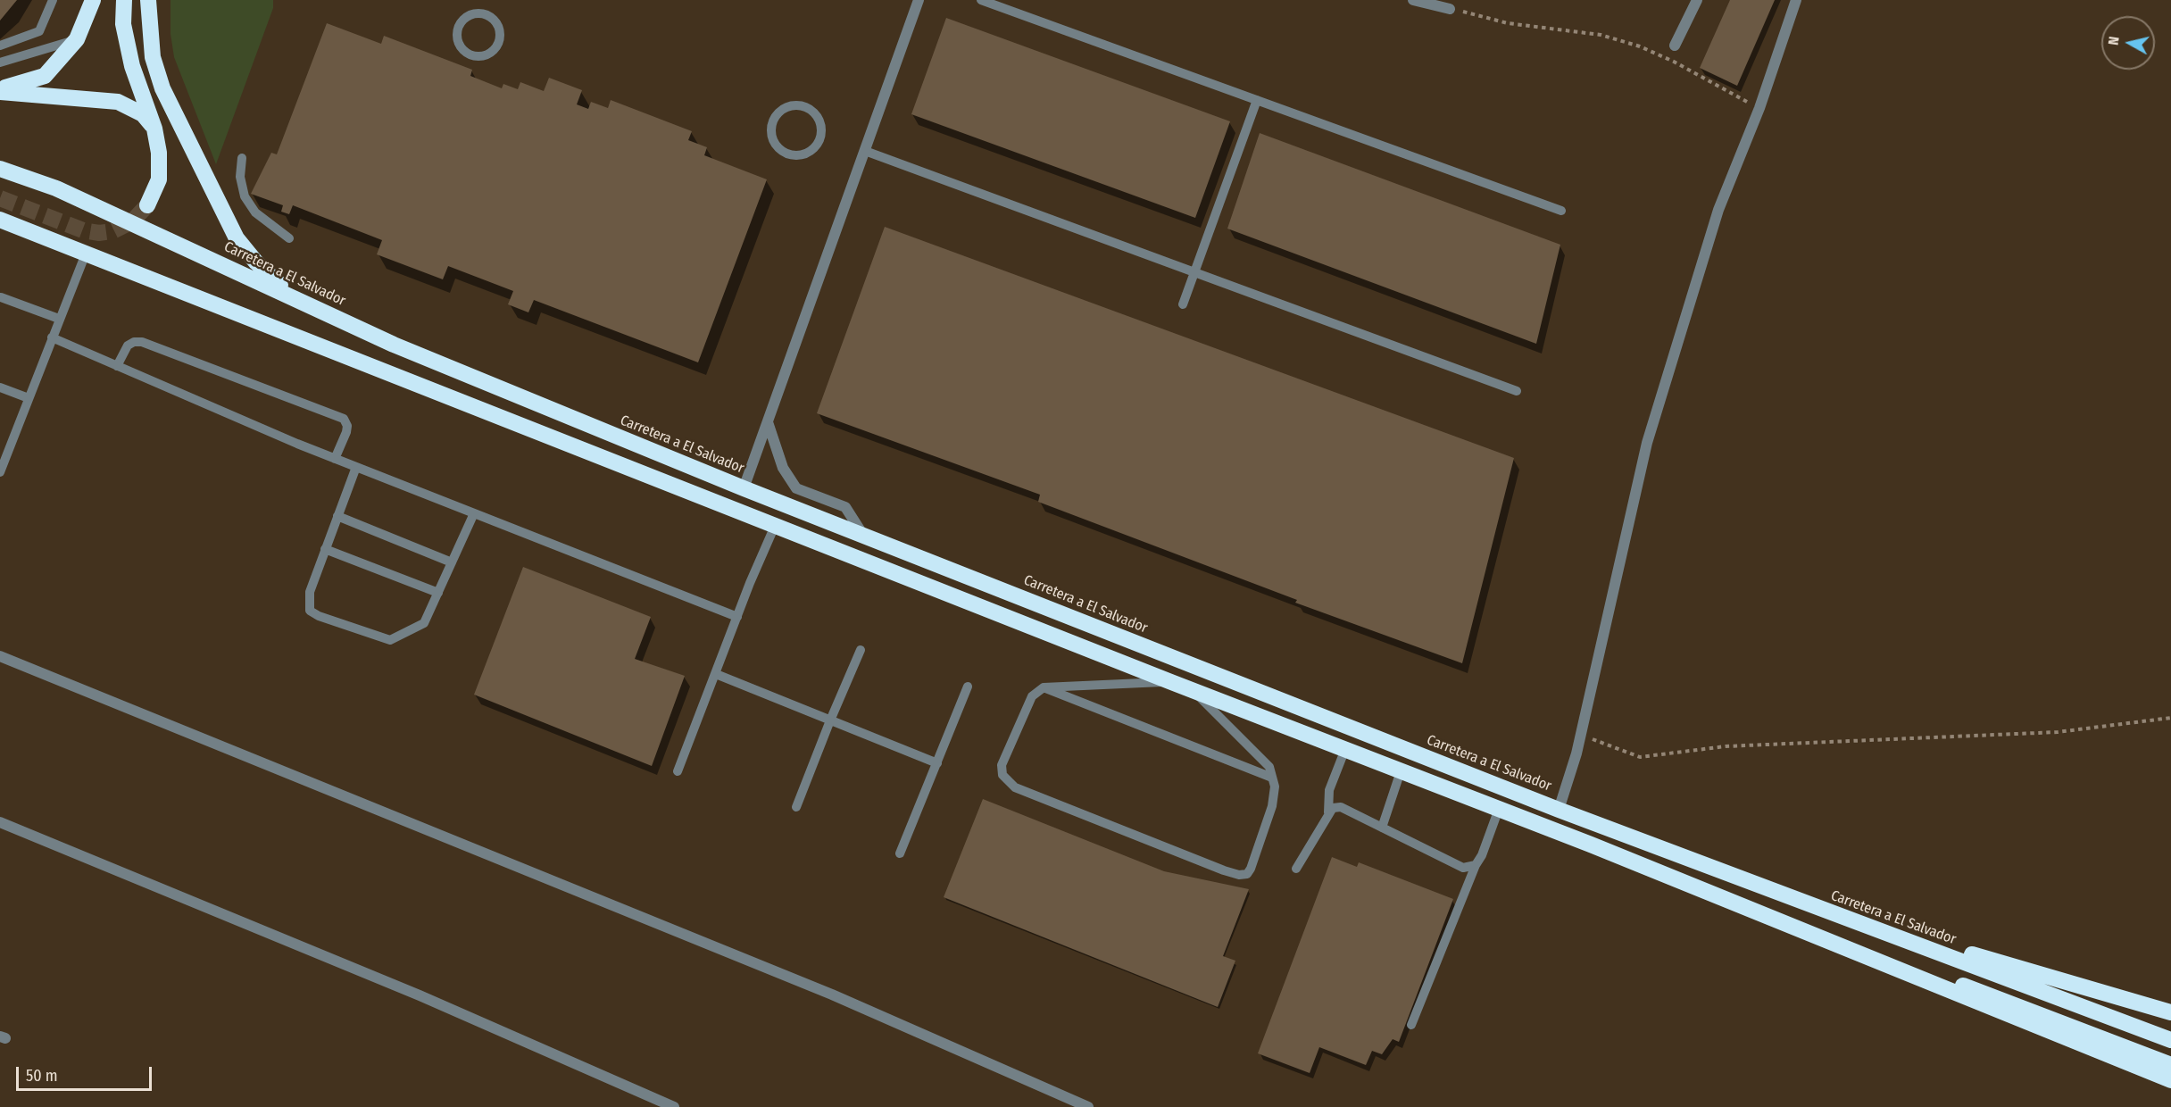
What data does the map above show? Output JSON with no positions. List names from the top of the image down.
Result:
{
  "streets": {
    "highway": ["Carretera a El Salvador"]
  },
  "scale_bar": "50 m",
  "north": "left"
}
